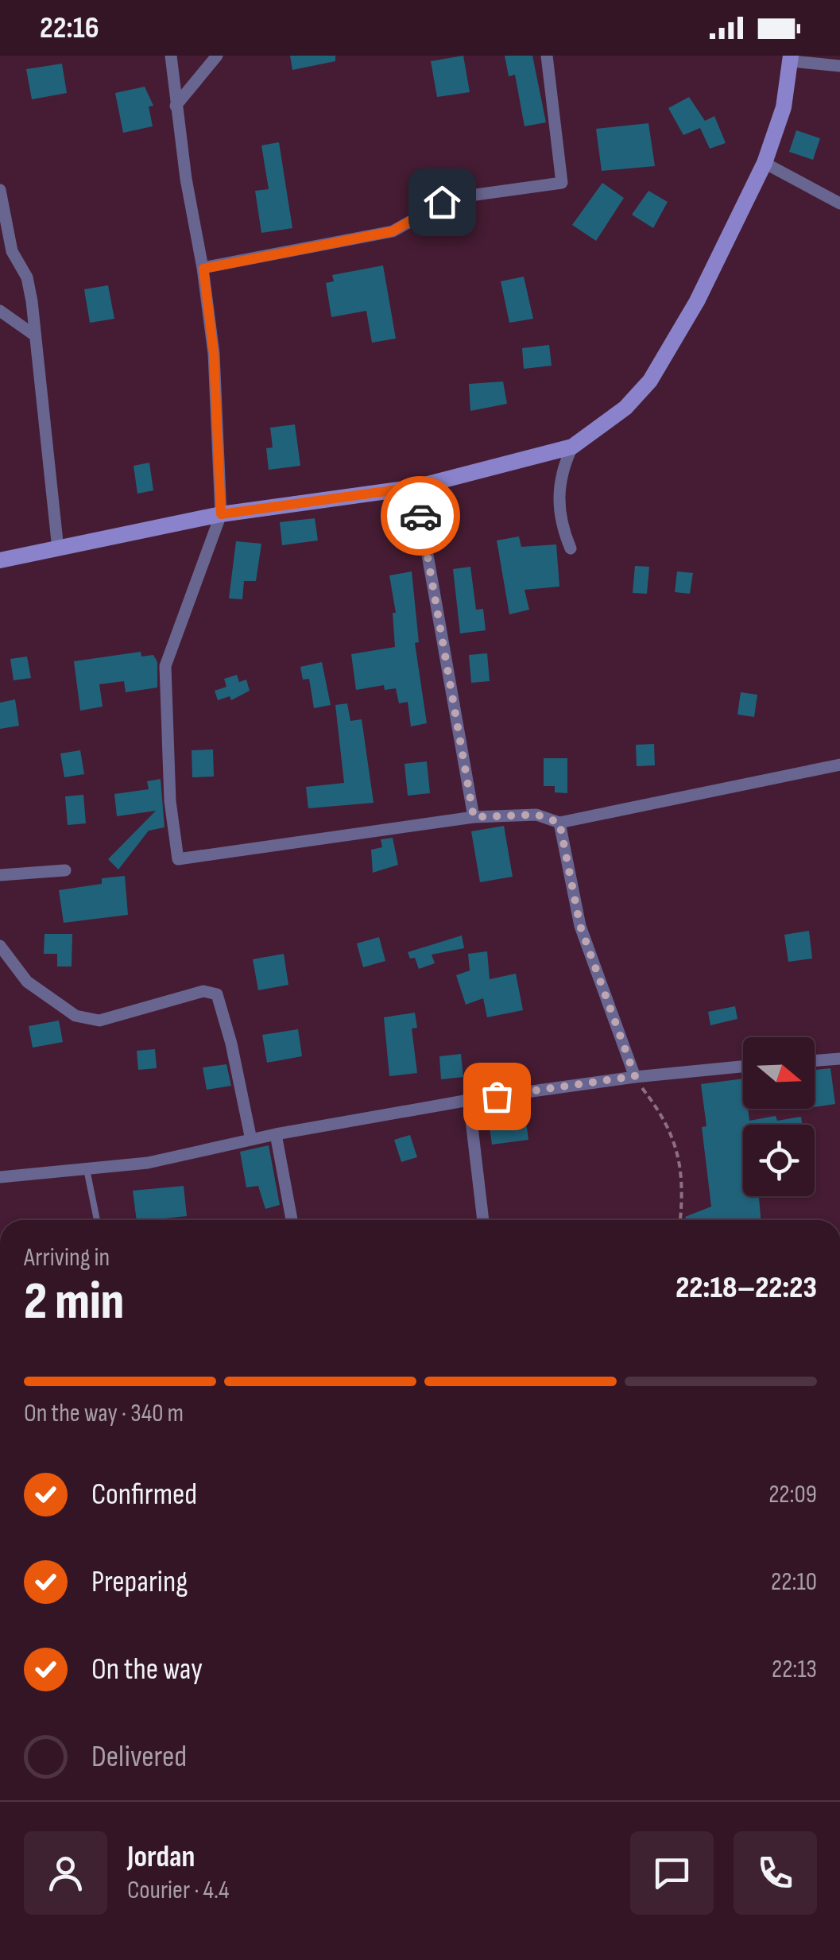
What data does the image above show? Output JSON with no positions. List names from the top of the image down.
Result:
{
  "north": "right",
  "page": {
    "status": "22:16",
    "heading": ["2 min", "Arriving in", "22:18–22:23"],
    "panel": ["Jordan", "Courier · 4.4"],
    "bar": "On the way · 340 m",
    "list": [
      ["Confirmed", "22:09"],
      ["Preparing", "22:10"],
      ["On the way", "22:13"],
      "Delivered"
    ]
  }
}
